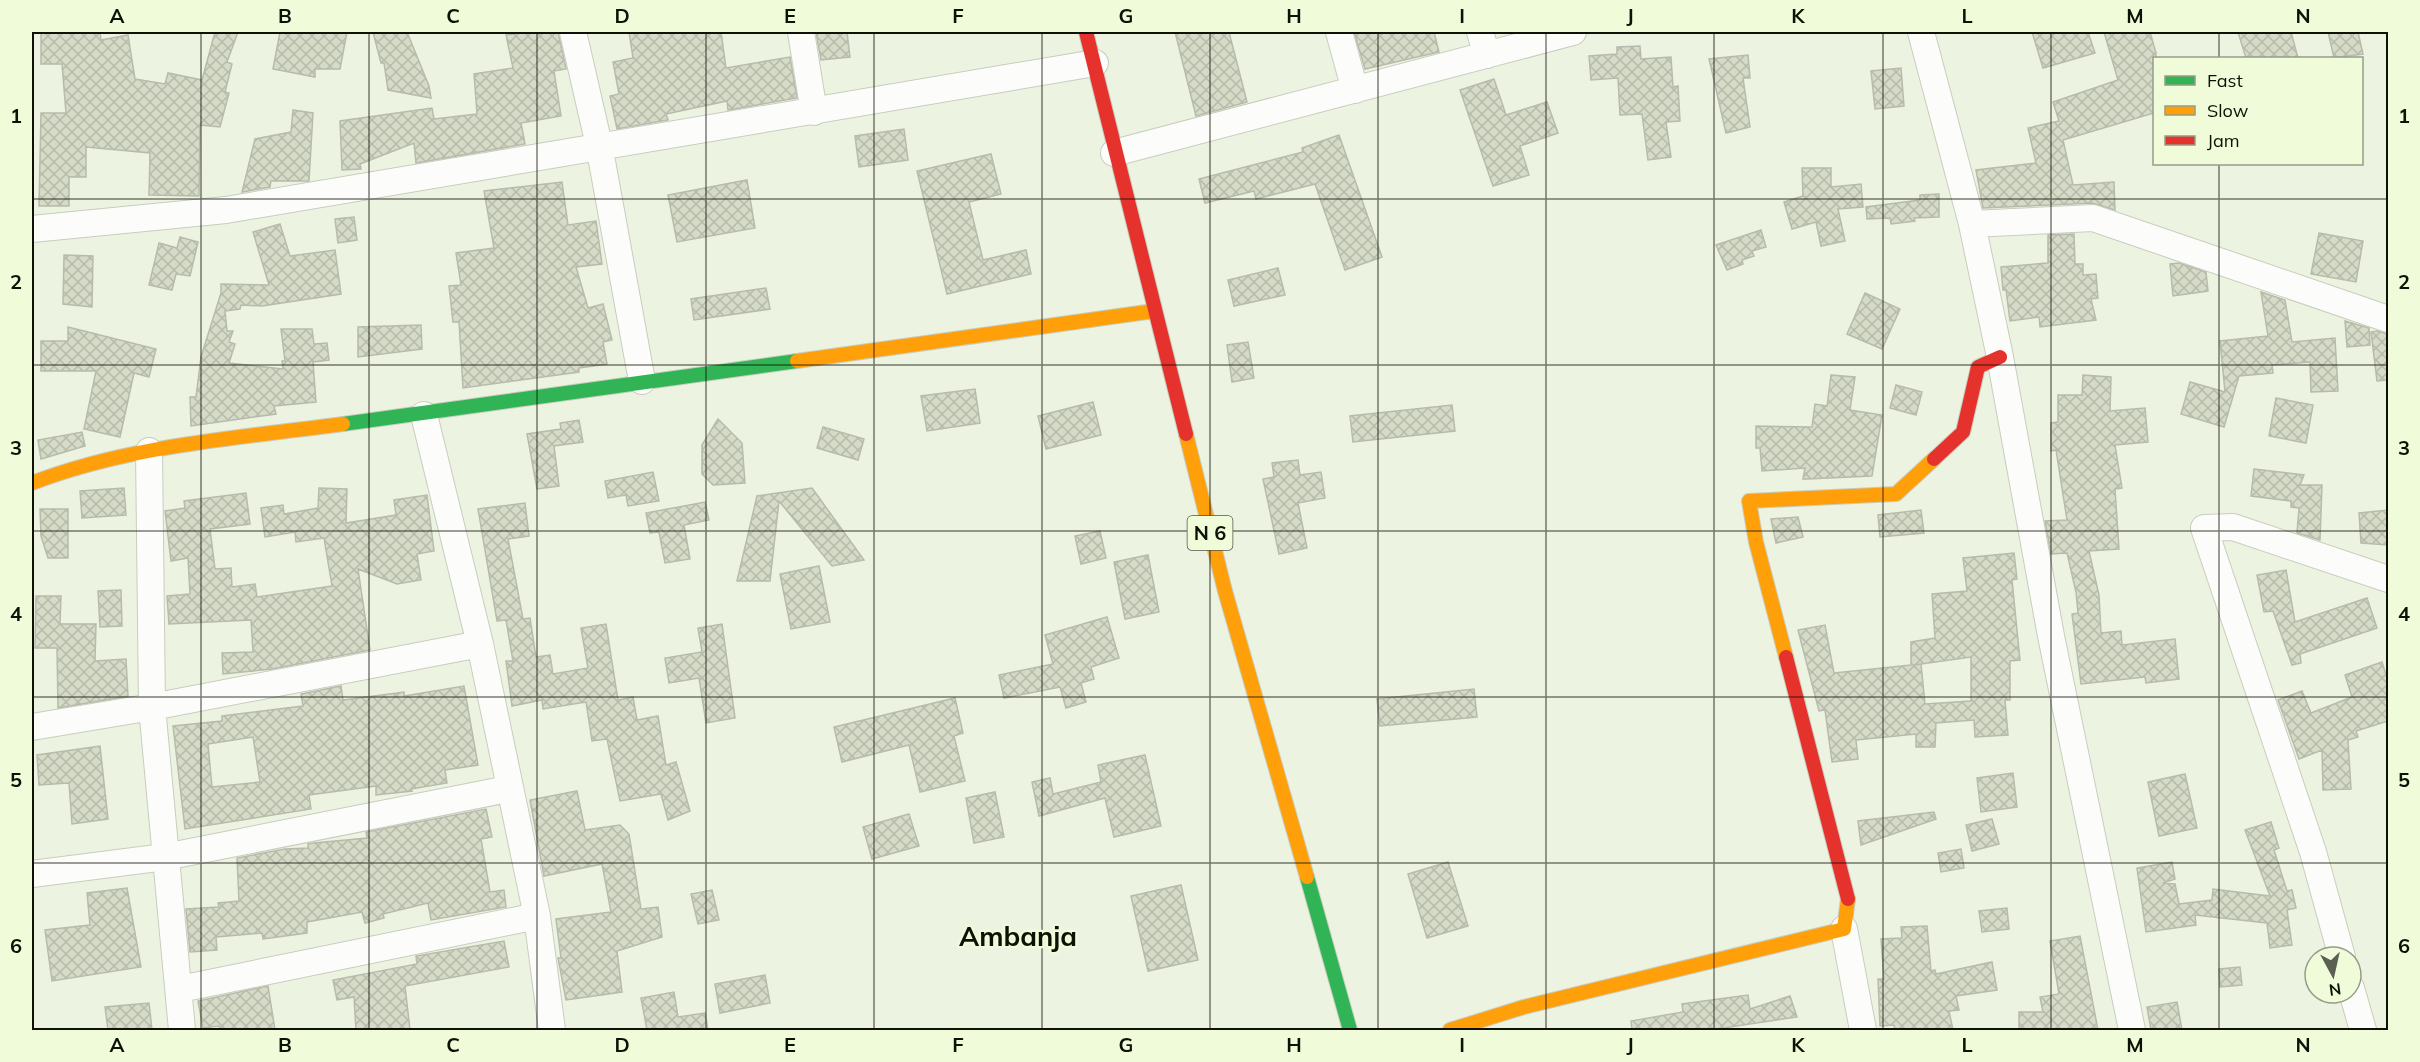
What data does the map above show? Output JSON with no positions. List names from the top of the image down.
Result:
{
  "streets": {
    "street": ["N 6"]
  },
  "districts": ["Ambanja"],
  "legend": ["Fast", "Slow", "Jam"],
  "north": "bottom",
  "grid": {
    "columns": [
      "A",
      "B",
      "C",
      "D",
      "E",
      "F",
      "G",
      "H",
      "I",
      "J",
      "K",
      "L",
      "M",
      "N"
    ],
    "rows": [
      "1",
      "2",
      "3",
      "4",
      "5",
      "6"
    ]
  }
}
